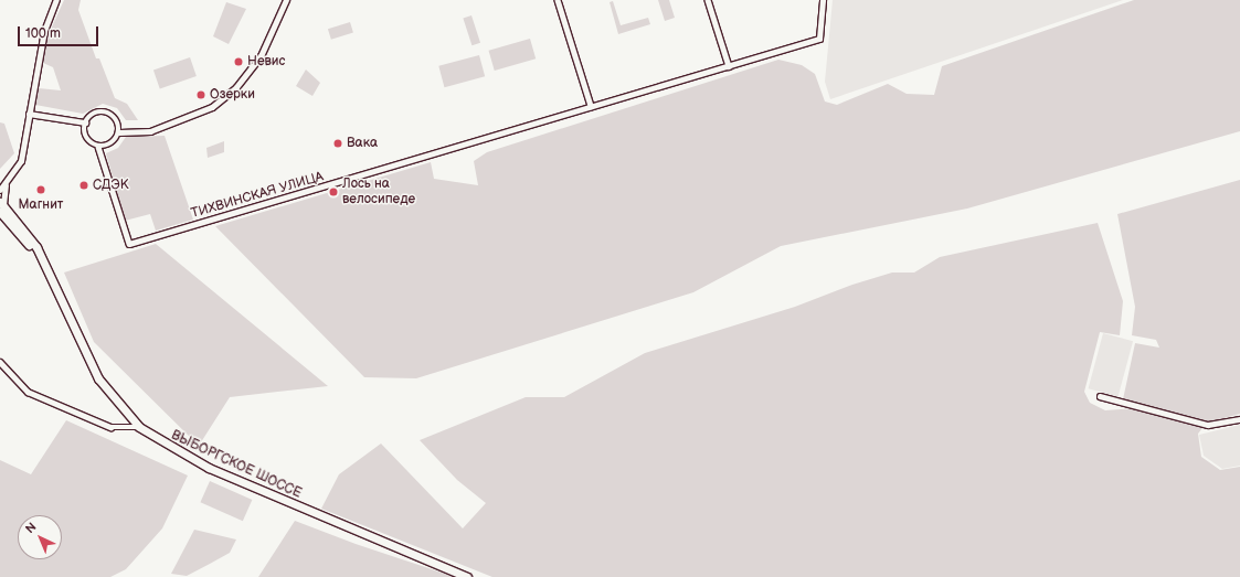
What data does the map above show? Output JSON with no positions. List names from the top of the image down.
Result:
{
  "streets": {
    "main road": ["ВЫБОРГСКОЕ ШОССЕ"],
    "street": ["ТИХВИНСКАЯ УЛИЦА"]
  },
  "places": [
    "Невис",
    "Озерки",
    "Вака",
    "СДЭК",
    "Магнит",
    "Лось на велосипеде"
  ],
  "scale_bar": "100 m",
  "north": "top left"
}
